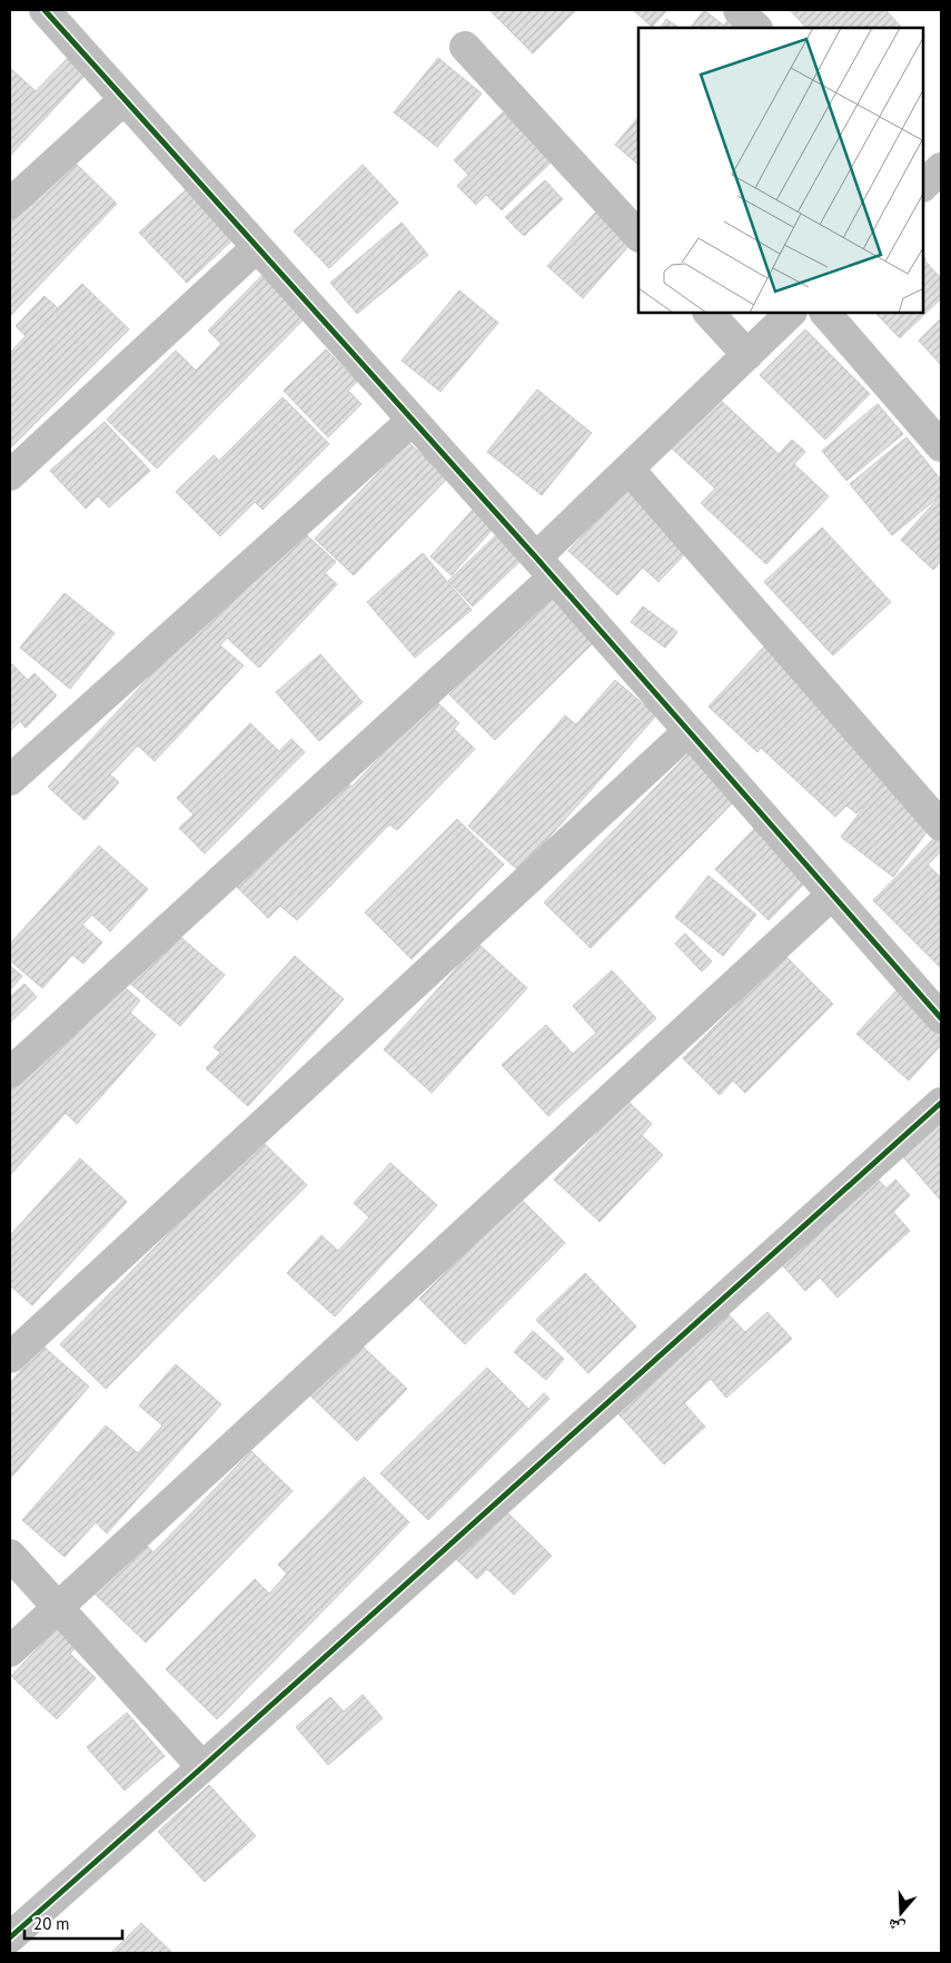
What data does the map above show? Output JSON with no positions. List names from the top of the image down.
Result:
{
  "scale_bar": "20 m",
  "north": "bottom"
}
